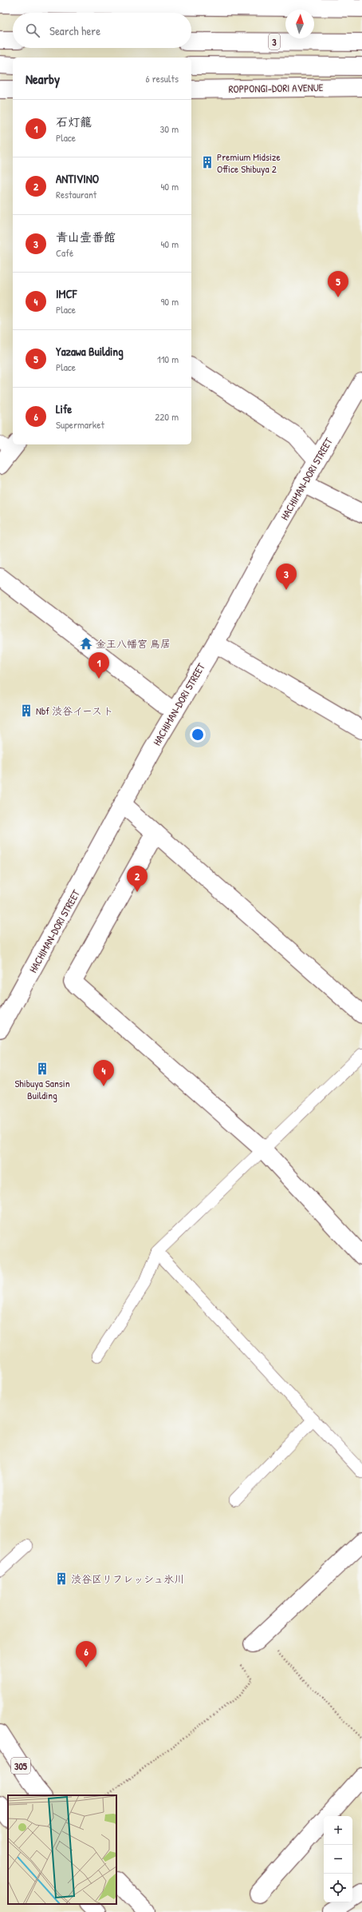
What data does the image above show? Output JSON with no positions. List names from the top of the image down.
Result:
{
  "streets": {
    "main road": [
      "3",
      "ROPPONGI-DORI AVENUE",
      "HACHIMAN-DORI STREET",
      "305"
    ]
  },
  "places": {
    "building": [
      "Premium Midsize Office Shibuya 2",
      "Nbf 渋谷イースト",
      "Shibuya Sansin Building",
      "渋谷区リフレッシュ氷川"
    ],
    "temple": ["金王八幡宮 鳥居"]
  },
  "north": "top",
  "page": {
    "search": "Search here",
    "heading": ["Nearby", "6 results"],
    "list": [
      {
        "mark": "1",
        "name": "石灯籠",
        "note": "Place",
        "value": "30 m"
      },
      {
        "mark": "2",
        "name": "ANTIVINO",
        "note": "Restaurant",
        "value": "40 m"
      },
      {
        "mark": "3",
        "name": "青山壹番館",
        "note": "Café",
        "value": "40 m"
      },
      {
        "mark": "4",
        "name": "IMCF",
        "note": "Place",
        "value": "90 m"
      },
      {
        "mark": "5",
        "name": "Yazawa Building",
        "note": "Place",
        "value": "110 m"
      },
      {
        "mark": "6",
        "name": "Life",
        "note": "Supermarket",
        "value": "220 m"
      }
    ],
    "pins": [
      "5",
      "3",
      "1",
      "2",
      "4",
      "6"
    ],
    "map_buttons": ["+", "−"]
  }
}
